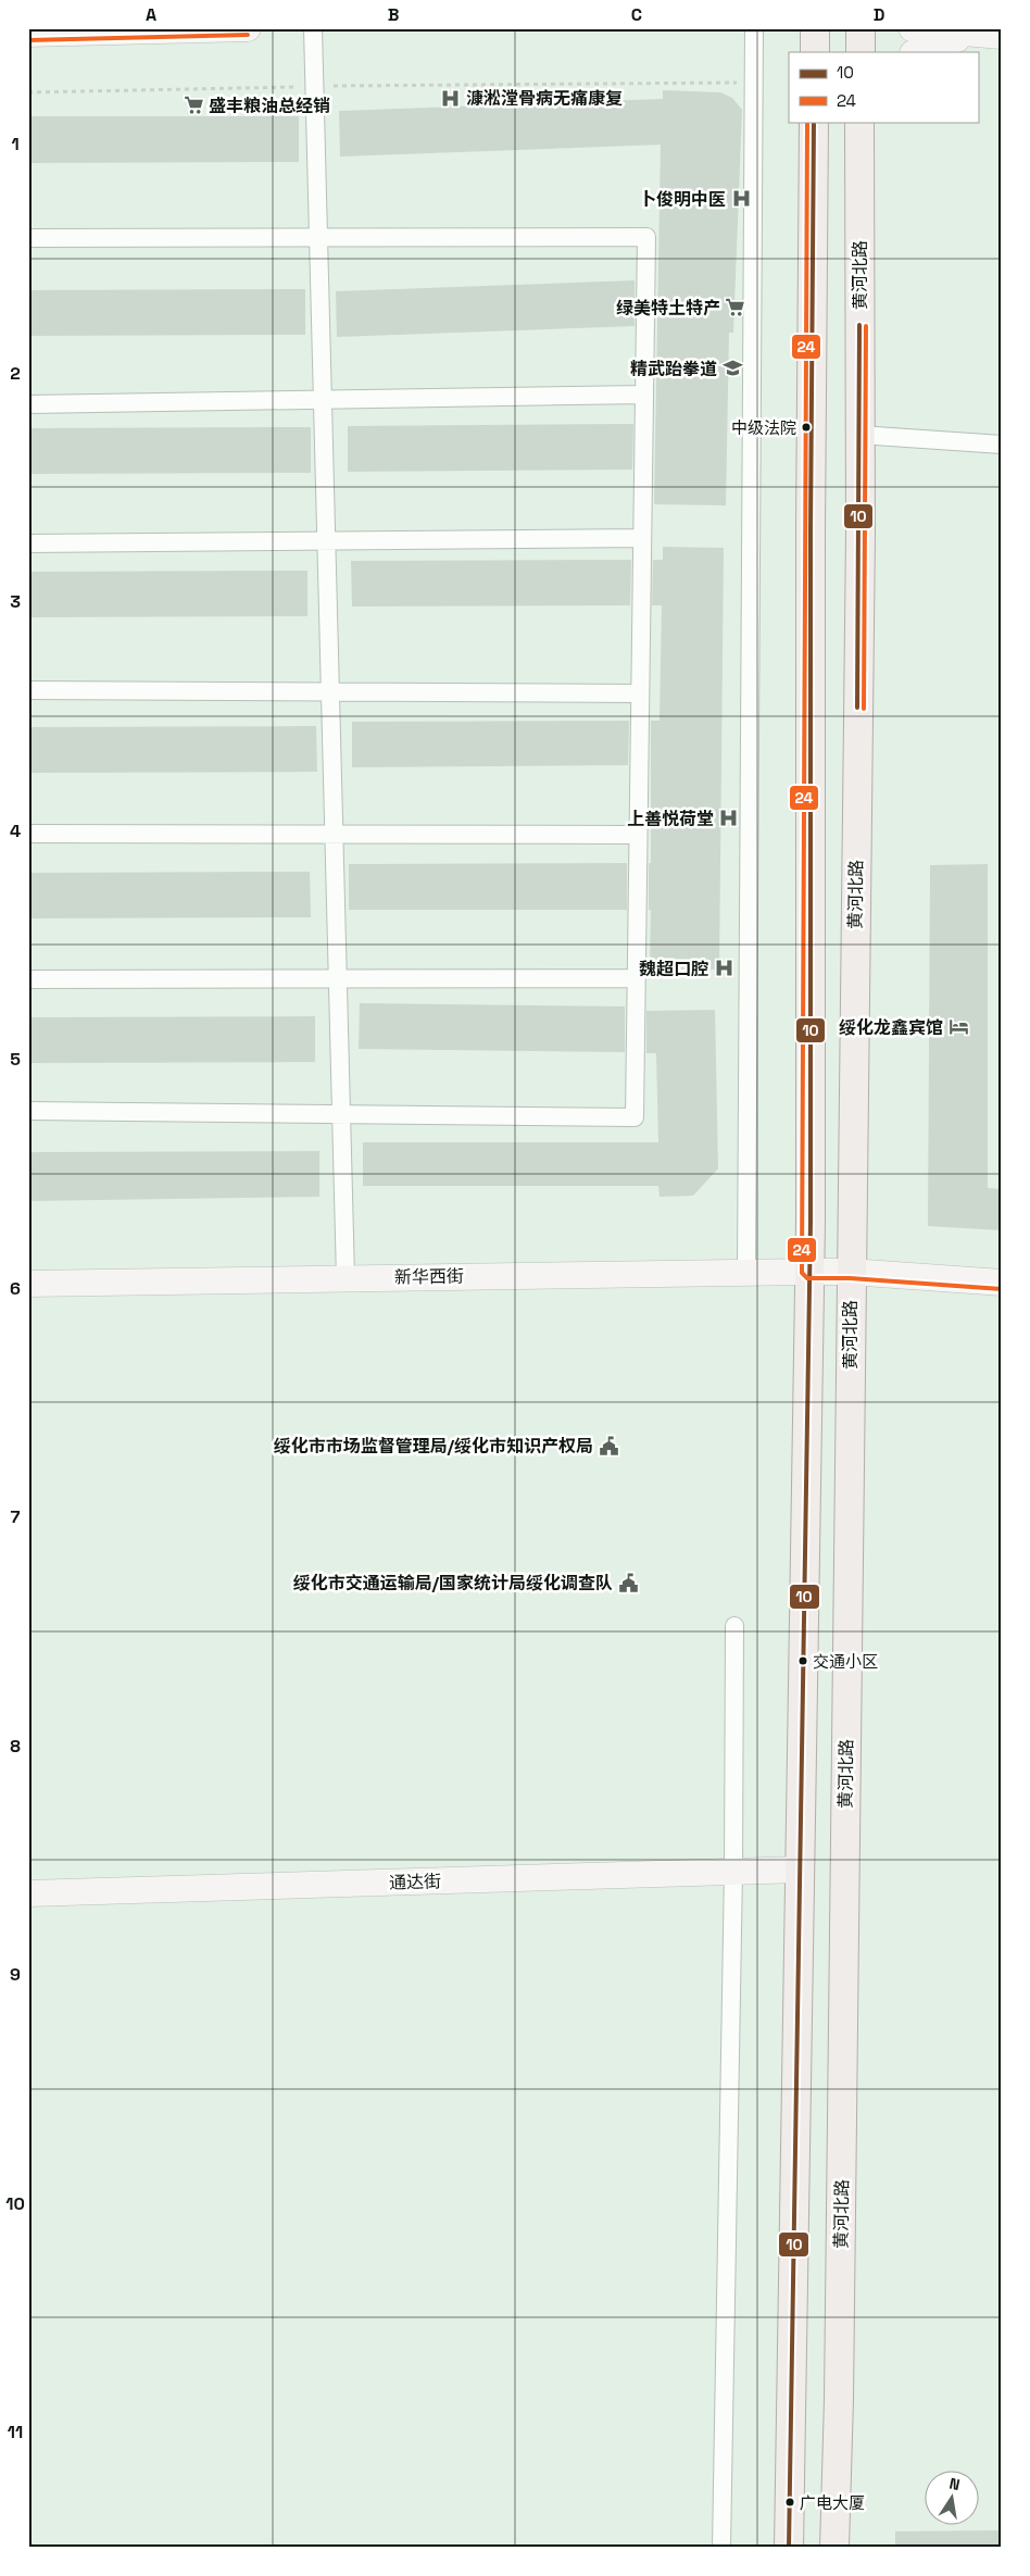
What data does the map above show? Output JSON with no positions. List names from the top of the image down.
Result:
{
  "streets": {
    "main road": ["黄河北路", "新华西街", "通达街"]
  },
  "crossings": [
    ["黄河北路", "新华西街"],
    ["黄河北路", "通达街"]
  ],
  "places": {
    "hospital": [
      "漮淞漟骨病无痛康复",
      "卜俊明中医",
      "上善悦荷堂",
      "魏超口腔"
    ],
    "supermarket": ["盛丰粮油总经销", "绿美特土特产"],
    "school or university": ["精武跆拳道"],
    "other": ["中级法院", "交通小区", "广电大厦"],
    "hotel": ["绥化龙鑫宾馆"],
    "public building": ["绥化市市场监督管理局/绥化市知识产权局", "绥化市交通运输局/国家统计局绥化调查队"]
  },
  "lines": ["transit line 24", "transit line 10"],
  "legend": ["10", "24"],
  "north": "top",
  "grid": {
    "columns": [
      "A",
      "B",
      "C",
      "D"
    ],
    "rows": [
      "1",
      "2",
      "3",
      "4",
      "5",
      "6",
      "7",
      "8",
      "9",
      "10",
      "11"
    ]
  }
}
